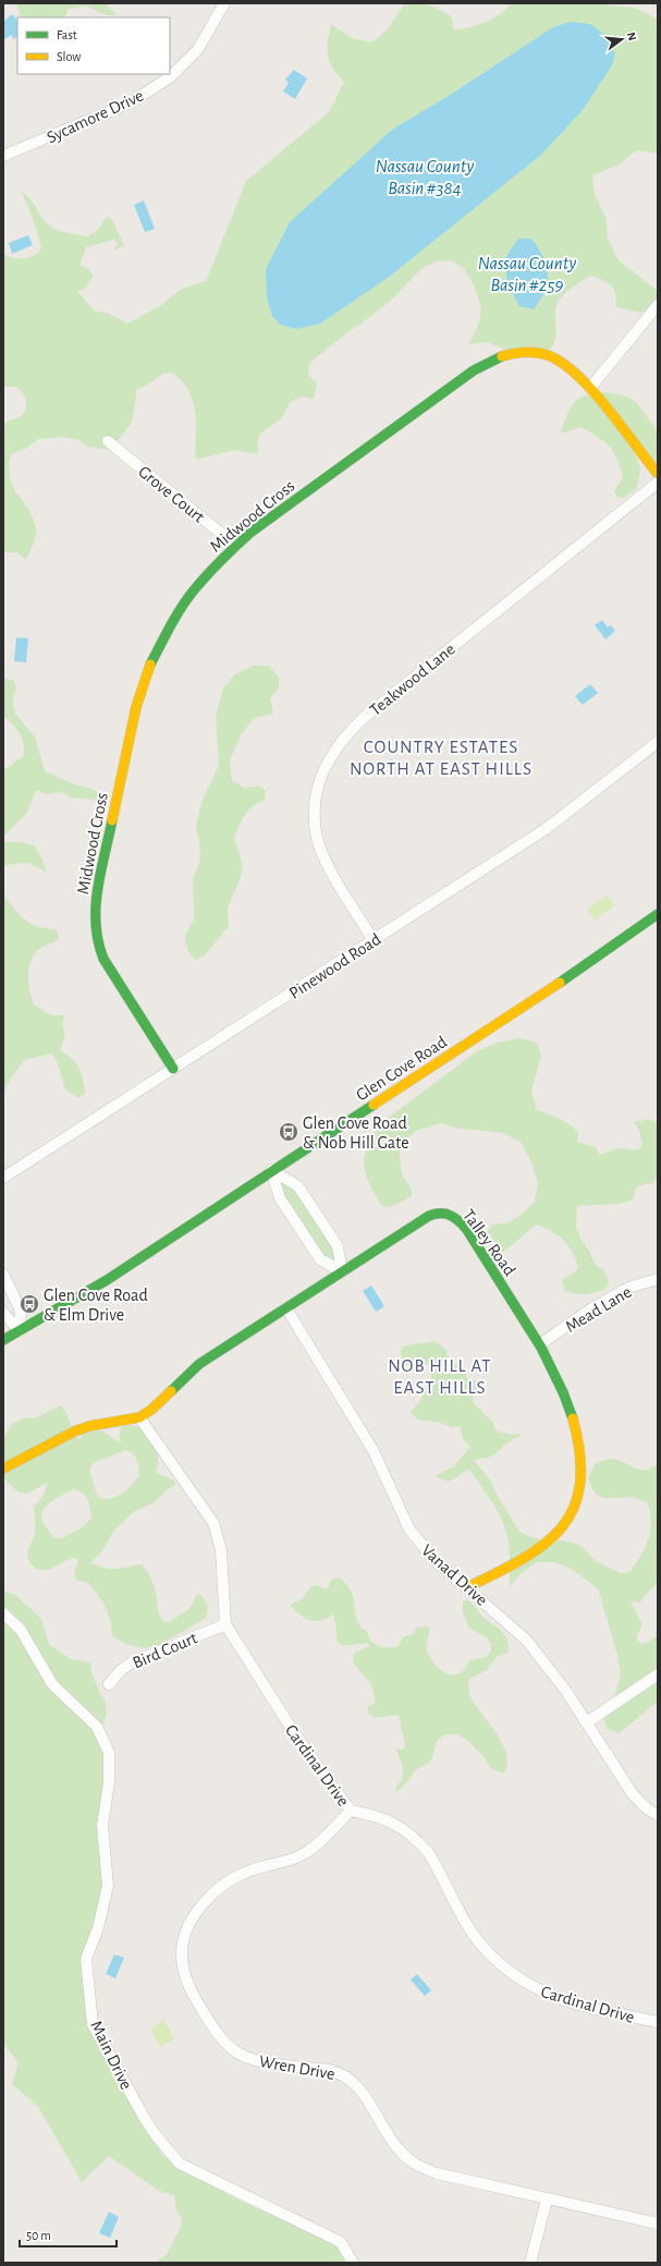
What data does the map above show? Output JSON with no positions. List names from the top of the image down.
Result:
{
  "streets": {
    "street": [
      "Sycamore Drive",
      "Grove Court",
      "Midwood Cross",
      "Teakwood Lane",
      "Pinewood Road",
      "Glen Cove Road",
      "Talley Road",
      "Mead Lane",
      "Vanad Drive",
      "Bird Court",
      "Cardinal Drive",
      "Main Drive",
      "Wren Drive"
    ]
  },
  "crossings": [
    ["Grove Court", "Midwood Cross"],
    ["Midwood Cross", "Pinewood Road"],
    ["Teakwood Lane", "Pinewood Road"],
    ["Talley Road", "Mead Lane"],
    ["Talley Road", "Vanad Drive"],
    ["Talley Road", "Cardinal Drive"],
    ["Bird Court", "Cardinal Drive"],
    ["Cardinal Drive", "Wren Drive"]
  ],
  "districts": ["COUNTRY ESTATES NORTH AT EAST HILLS", "NOB HILL AT EAST HILLS"],
  "water": ["Nassau County Basin #384", "Nassau County Basin #259"],
  "places": {
    "bus stop": ["Glen Cove Road & Nob Hill Gate", "Glen Cove Road & Elm Drive"]
  },
  "legend": ["Fast", "Slow"],
  "scale_bar": "50 m",
  "north": "right"
}
